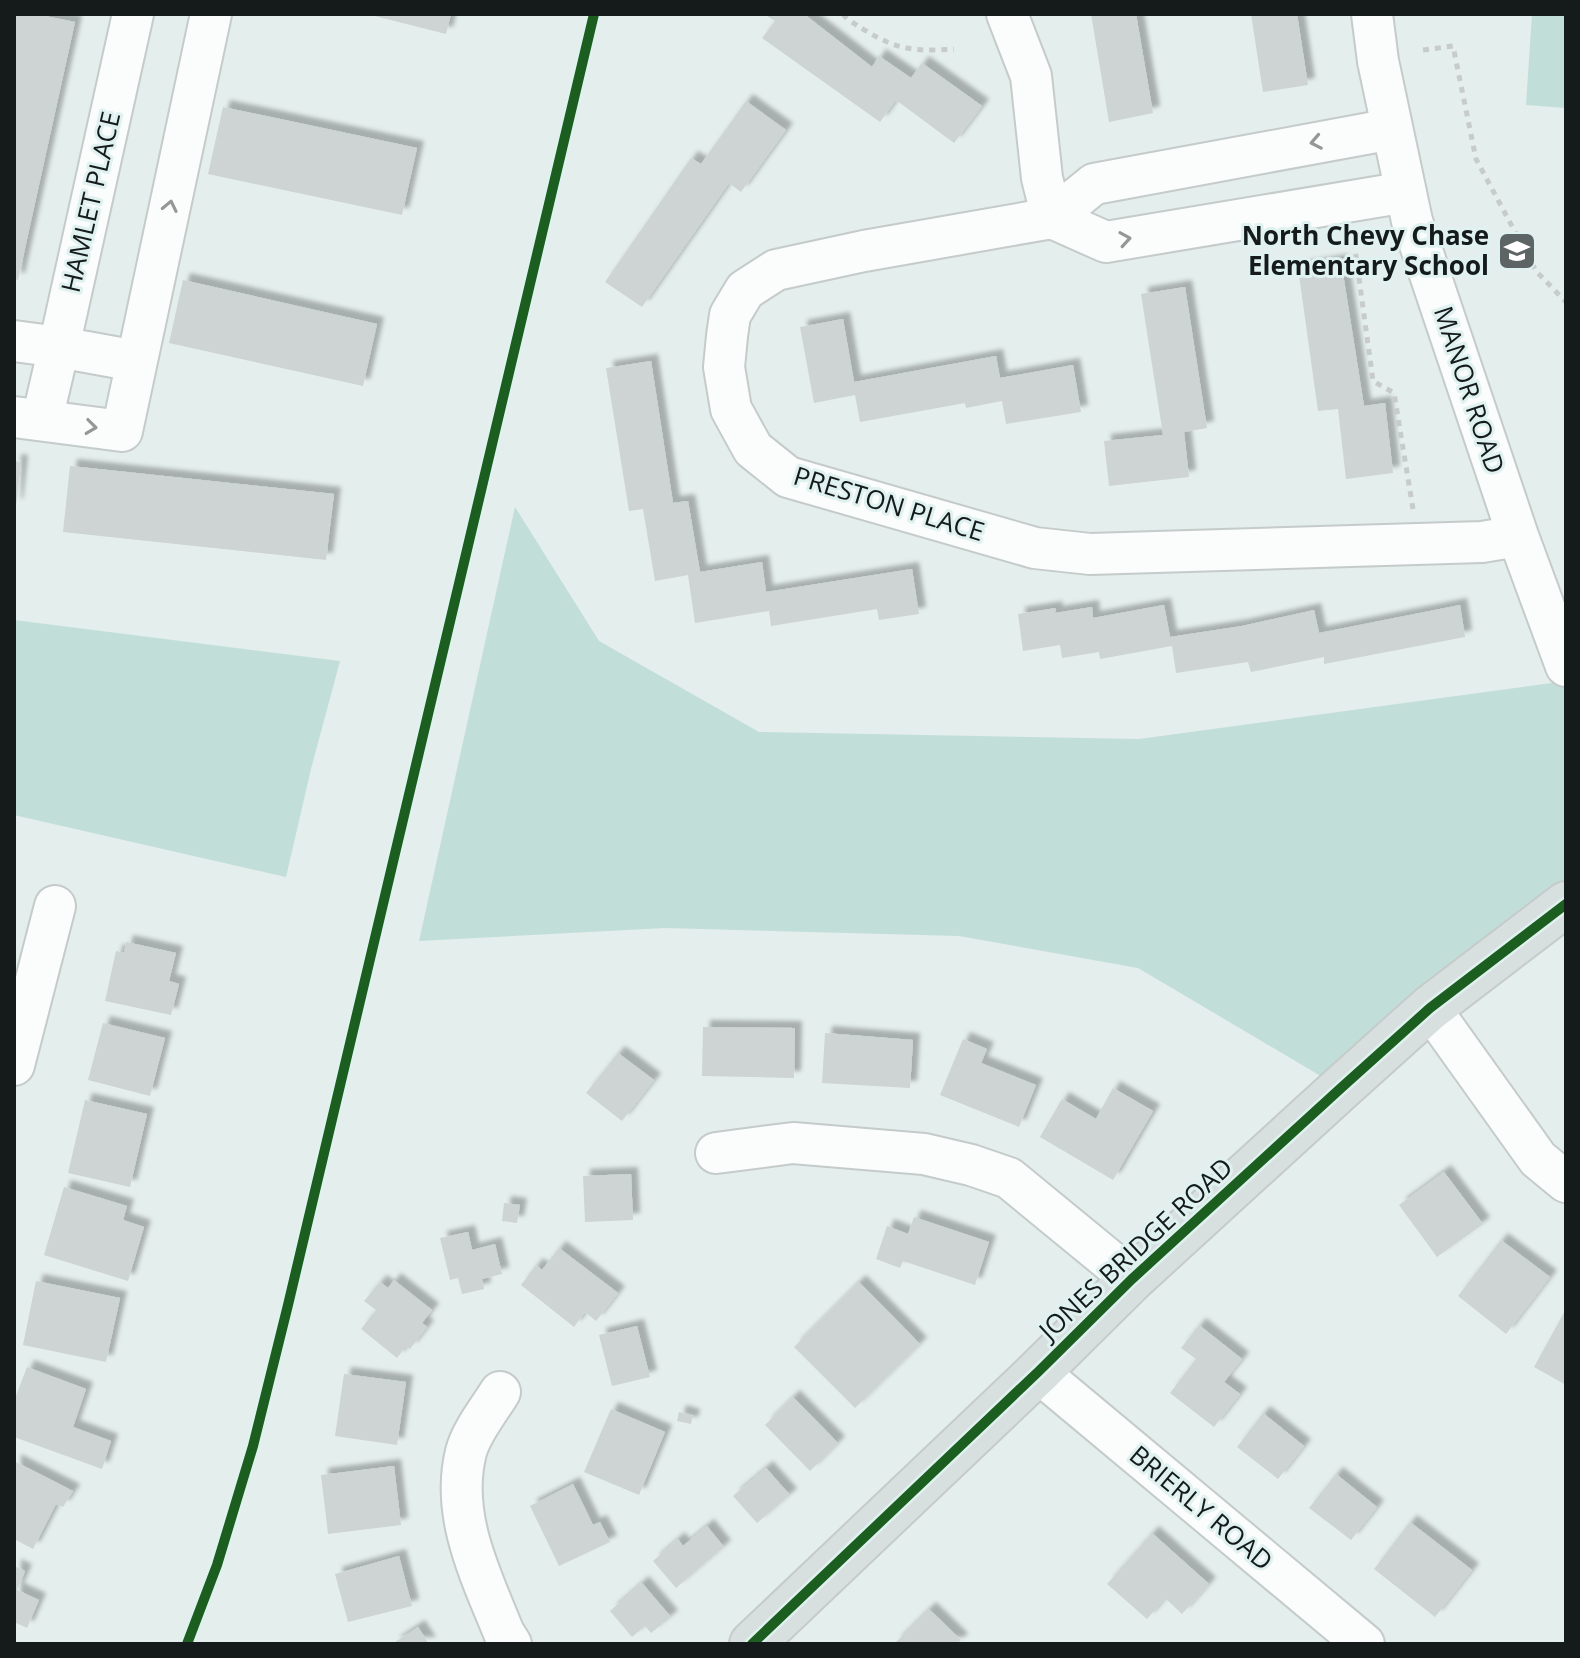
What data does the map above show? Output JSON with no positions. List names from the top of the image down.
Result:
{
  "streets": {
    "main road": ["JONES BRIDGE ROAD"],
    "street": [
      "HAMLET PLACE",
      "MANOR ROAD",
      "PRESTON PLACE",
      "BRIERLY ROAD"
    ]
  },
  "crossings": [
    ["MANOR ROAD", "PRESTON PLACE"],
    ["JONES BRIDGE ROAD", "BRIERLY ROAD"]
  ],
  "places": {
    "school or university": ["North Chevy Chase Elementary School"]
  }
}
